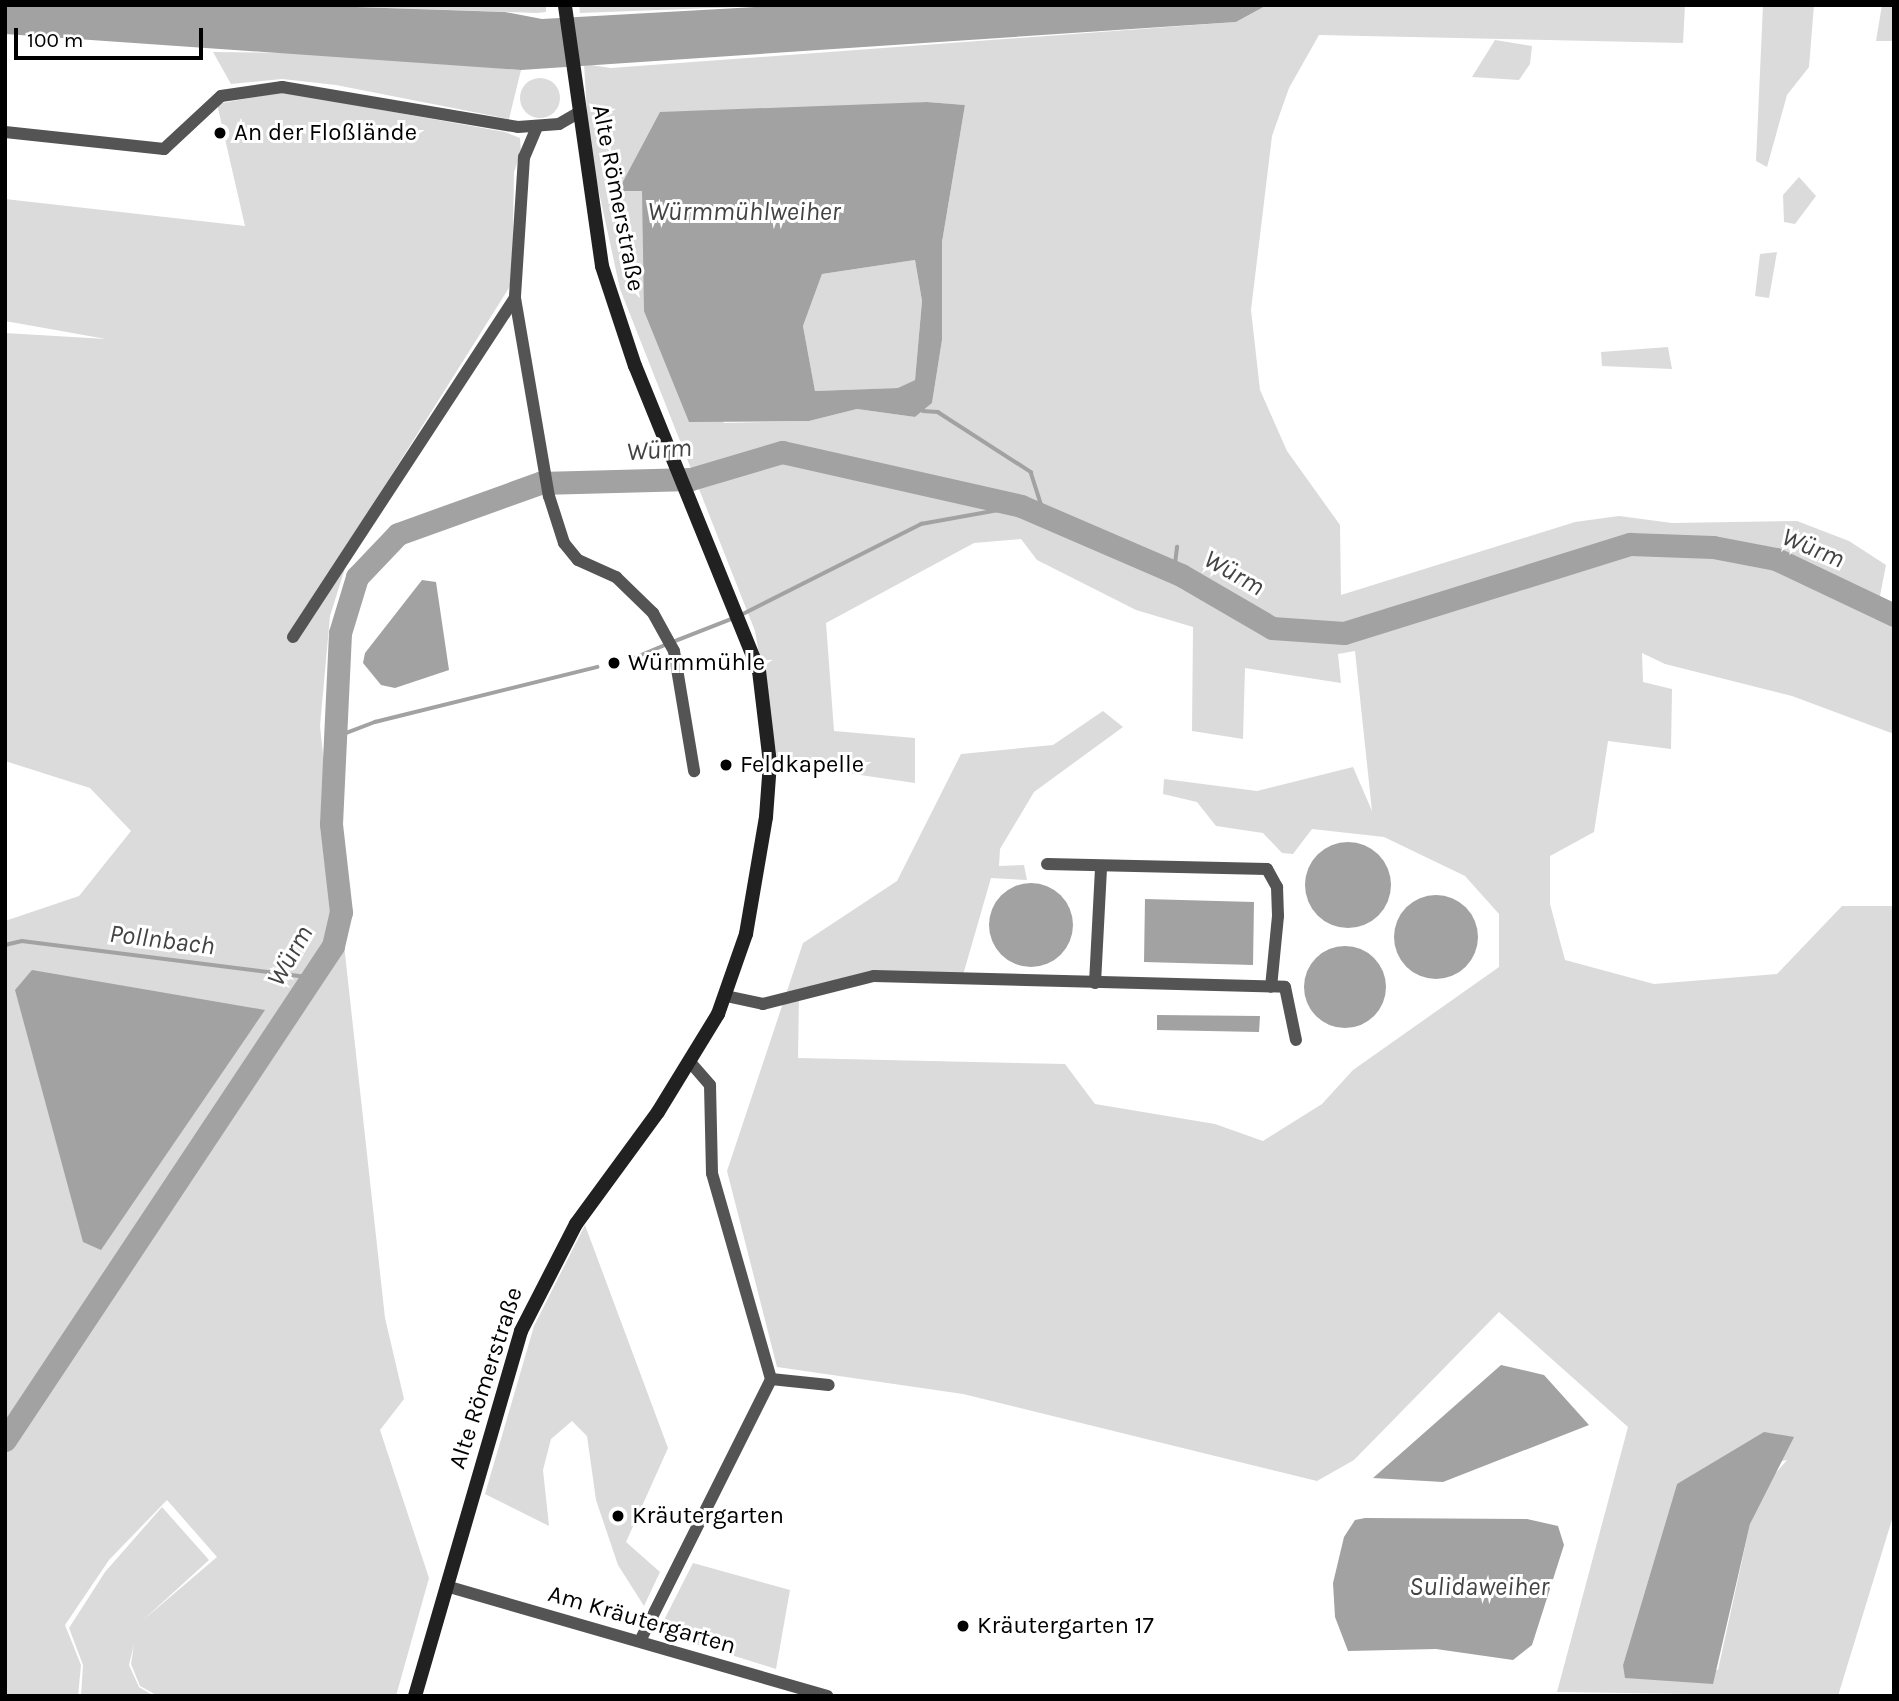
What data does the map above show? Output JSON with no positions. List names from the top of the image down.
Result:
{
  "streets": {
    "main road": ["Alte Römerstraße"],
    "street": ["Am Kräutergarten"]
  },
  "crossings": [
    ["Alte Römerstraße", "Am Kräutergarten"]
  ],
  "water": [
    "Würmmühlweiher",
    "Würm",
    "Pollnbach",
    "Sulidaweiher"
  ],
  "places": [
    "An der Floßlände",
    "Würmmühle",
    "Feldkapelle",
    "Kräutergarten",
    "Kräutergarten 17"
  ],
  "scale_bar": "100 m"
}
